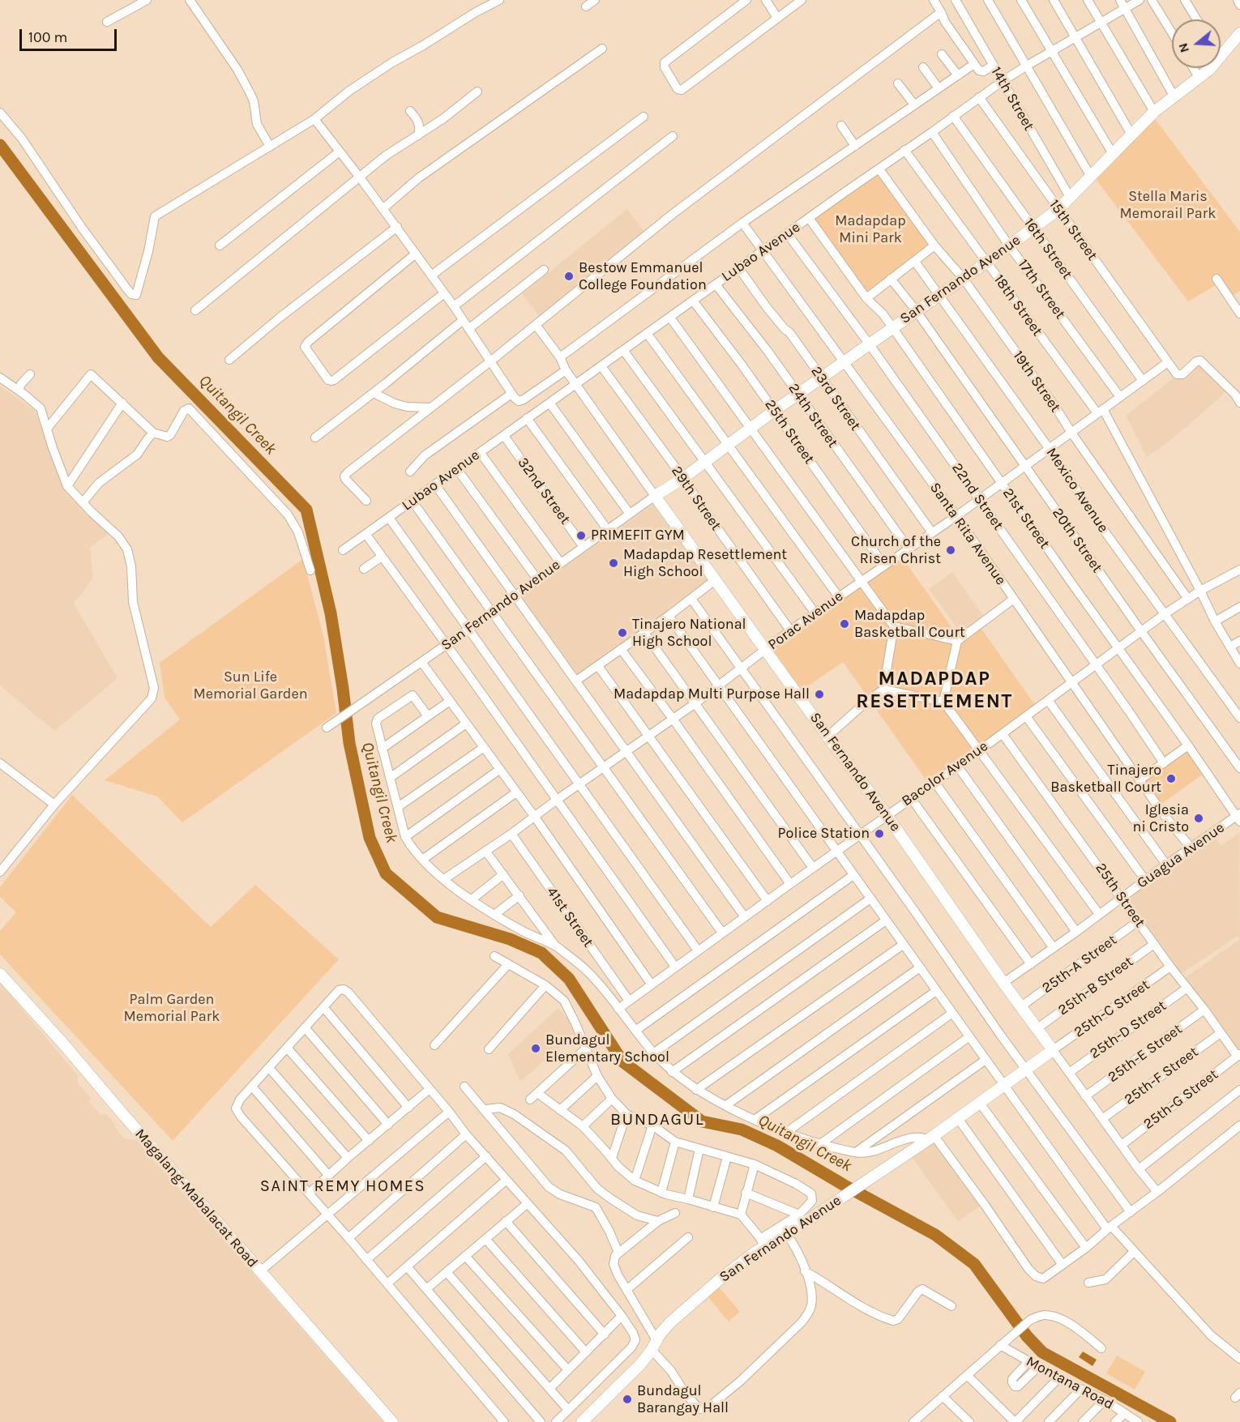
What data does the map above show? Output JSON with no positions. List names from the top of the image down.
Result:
{
  "streets": {
    "main road": ["San Fernando Avenue", "Magalang-Mabalacat Road"],
    "street": [
      "14th Street",
      "15th Street",
      "16th Street",
      "Lubao Avenue",
      "17th Street",
      "18th Street",
      "19th Street",
      "23rd Street",
      "24th Street",
      "25th Street",
      "Mexico Avenue",
      "32nd Street",
      "22nd Street",
      "29th Street",
      "21st Street",
      "Santa Rita Avenue",
      "20th Street",
      "Porac Avenue",
      "Bacolor Avenue",
      "Guagua Avenue",
      "41st Street",
      "25th-A Street",
      "25th-B Street",
      "25th-C Street",
      "25th-D Street",
      "25th-E Street",
      "25th-F Street",
      "25th-G Street",
      "Montana Road"
    ]
  },
  "crossings": [
    ["14th Street", "Lubao Avenue"],
    ["14th Street", "San Fernando Avenue"],
    ["15th Street", "Lubao Avenue"],
    ["15th Street", "San Fernando Avenue"],
    ["15th Street", "Porac Avenue"],
    ["16th Street", "Lubao Avenue"],
    ["16th Street", "San Fernando Avenue"],
    ["16th Street", "Porac Avenue"],
    ["Lubao Avenue", "San Fernando Avenue"],
    ["Lubao Avenue", "17th Street"],
    ["Lubao Avenue", "18th Street"],
    ["Lubao Avenue", "19th Street"],
    ["Lubao Avenue", "23rd Street"],
    ["Lubao Avenue", "24th Street"],
    ["Lubao Avenue", "25th Street"],
    ["Lubao Avenue", "32nd Street"],
    ["Lubao Avenue", "22nd Street"],
    ["Lubao Avenue", "29th Street"],
    ["Lubao Avenue", "21st Street"],
    ["Lubao Avenue", "Santa Rita Avenue"],
    ["San Fernando Avenue", "17th Street"],
    ["San Fernando Avenue", "18th Street"],
    ["San Fernando Avenue", "19th Street"],
    ["San Fernando Avenue", "23rd Street"],
    ["San Fernando Avenue", "24th Street"],
    ["San Fernando Avenue", "25th Street"],
    ["San Fernando Avenue", "Mexico Avenue"],
    ["San Fernando Avenue", "32nd Street"],
    ["San Fernando Avenue", "22nd Street"],
    ["San Fernando Avenue", "29th Street"],
    ["San Fernando Avenue", "21st Street"],
    ["San Fernando Avenue", "Santa Rita Avenue"],
    ["San Fernando Avenue", "20th Street"],
    ["San Fernando Avenue", "Porac Avenue"],
    ["San Fernando Avenue", "Bacolor Avenue"],
    ["San Fernando Avenue", "Guagua Avenue"],
    ["San Fernando Avenue", "25th-A Street"],
    ["San Fernando Avenue", "25th-B Street"],
    ["San Fernando Avenue", "25th-C Street"],
    ["San Fernando Avenue", "25th-D Street"],
    ["San Fernando Avenue", "25th-E Street"],
    ["San Fernando Avenue", "25th-F Street"],
    ["San Fernando Avenue", "25th-G Street"],
    ["17th Street", "Porac Avenue"],
    ["18th Street", "Porac Avenue"],
    ["18th Street", "Bacolor Avenue"],
    ["19th Street", "Porac Avenue"],
    ["19th Street", "Bacolor Avenue"],
    ["23rd Street", "Porac Avenue"],
    ["24th Street", "Porac Avenue"],
    ["25th Street", "Porac Avenue"],
    ["25th Street", "Bacolor Avenue"],
    ["25th Street", "Guagua Avenue"],
    ["25th Street", "25th-A Street"],
    ["25th Street", "25th-B Street"],
    ["25th Street", "25th-C Street"],
    ["25th Street", "25th-D Street"],
    ["25th Street", "25th-E Street"],
    ["25th Street", "25th-F Street"],
    ["25th Street", "25th-G Street"],
    ["Mexico Avenue", "Porac Avenue"],
    ["Mexico Avenue", "Bacolor Avenue"],
    ["22nd Street", "Porac Avenue"],
    ["22nd Street", "Bacolor Avenue"],
    ["29th Street", "Porac Avenue"],
    ["21st Street", "Porac Avenue"],
    ["21st Street", "Bacolor Avenue"],
    ["21st Street", "Guagua Avenue"],
    ["Santa Rita Avenue", "Porac Avenue"],
    ["Santa Rita Avenue", "Bacolor Avenue"],
    ["Santa Rita Avenue", "Guagua Avenue"],
    ["20th Street", "Porac Avenue"],
    ["20th Street", "Bacolor Avenue"],
    ["Porac Avenue", "41st Street"],
    ["Bacolor Avenue", "41st Street"]
  ],
  "districts": ["MADAPDAP RESETTLEMENT", "BUNDAGUL", "SAINT REMY HOMES"],
  "water": ["Quitangil Creek"],
  "parks": [
    "Stella Maris Memorail Park",
    "Madapdap Mini Park",
    "Sun Life Memorial Garden",
    "Palm Garden Memorial Park"
  ],
  "places": [
    "Bestow Emmanuel College Foundation",
    "PRIMEFIT GYM",
    "Church of the Risen Christ",
    "Madapdap Resettlement High School",
    "Madapdap Basketball Court",
    "Tinajero National High School",
    "Madapdap Multi Purpose Hall",
    "Tinajero Basketball Court",
    "Iglesia ni Cristo",
    "Police Station",
    "Bundagul Elementary School",
    "Bundagul Barangay Hall"
  ],
  "scale_bar": "100 m",
  "north": "left"
}
